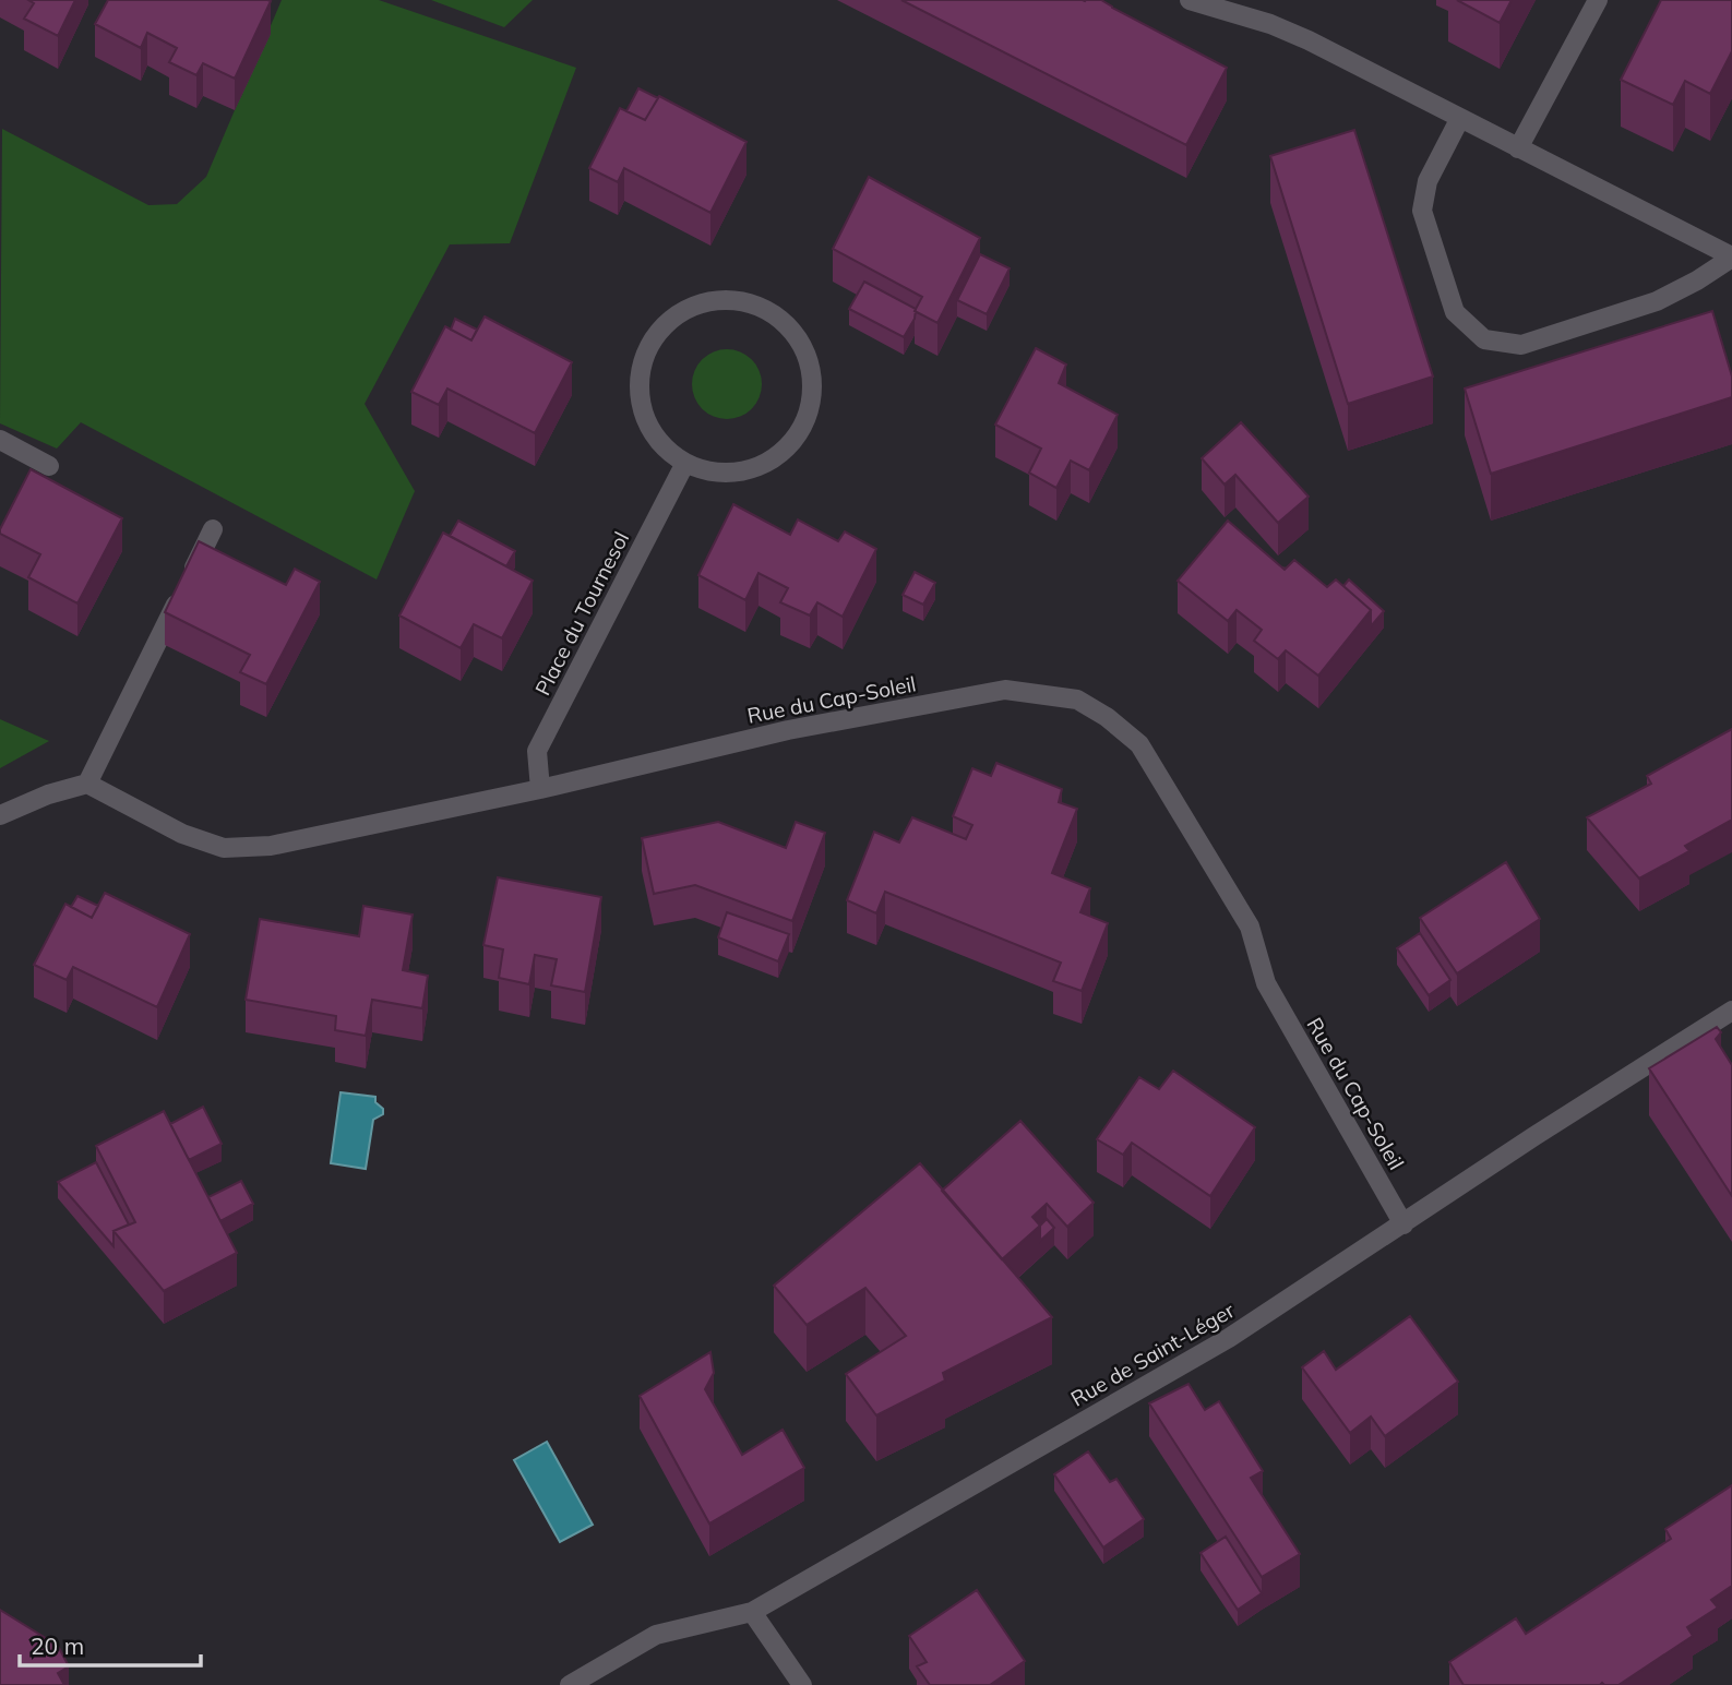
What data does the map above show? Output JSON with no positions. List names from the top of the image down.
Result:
{
  "streets": {
    "street": ["Place du Tournesol", "Rue du Cap-Soleil", "Rue de Saint-Léger"]
  },
  "crossings": [
    ["Place du Tournesol", "Rue du Cap-Soleil"],
    ["Rue du Cap-Soleil", "Rue de Saint-Léger"]
  ],
  "scale_bar": "20 m"
}
